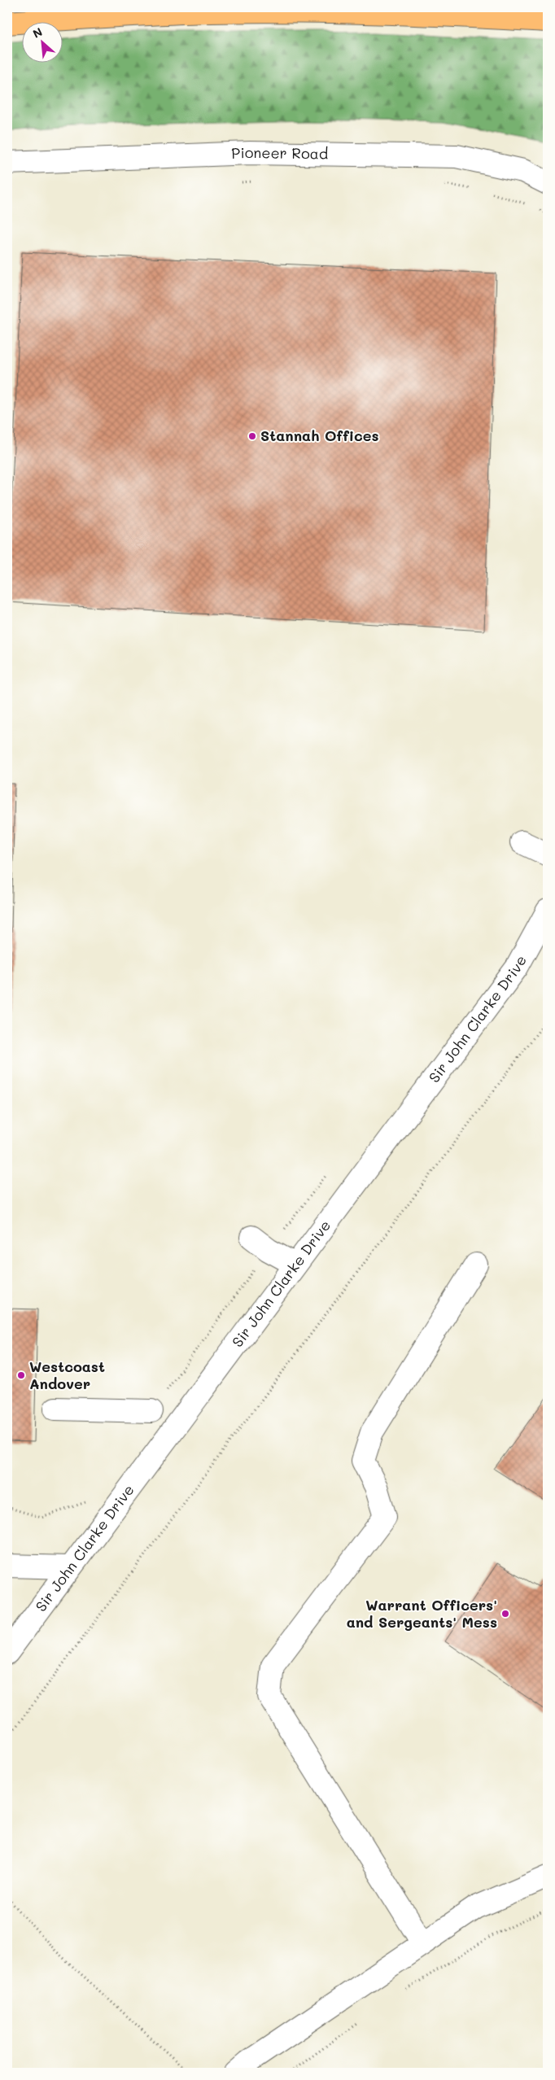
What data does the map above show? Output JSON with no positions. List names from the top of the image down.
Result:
{
  "streets": {
    "street": ["Pioneer Road", "Sir John Clarke Drive"]
  },
  "places": ["Stannah Offices", "Westcoast Andover", "Warrant Officers' and Sergeants' Mess"],
  "north": "top left"
}
